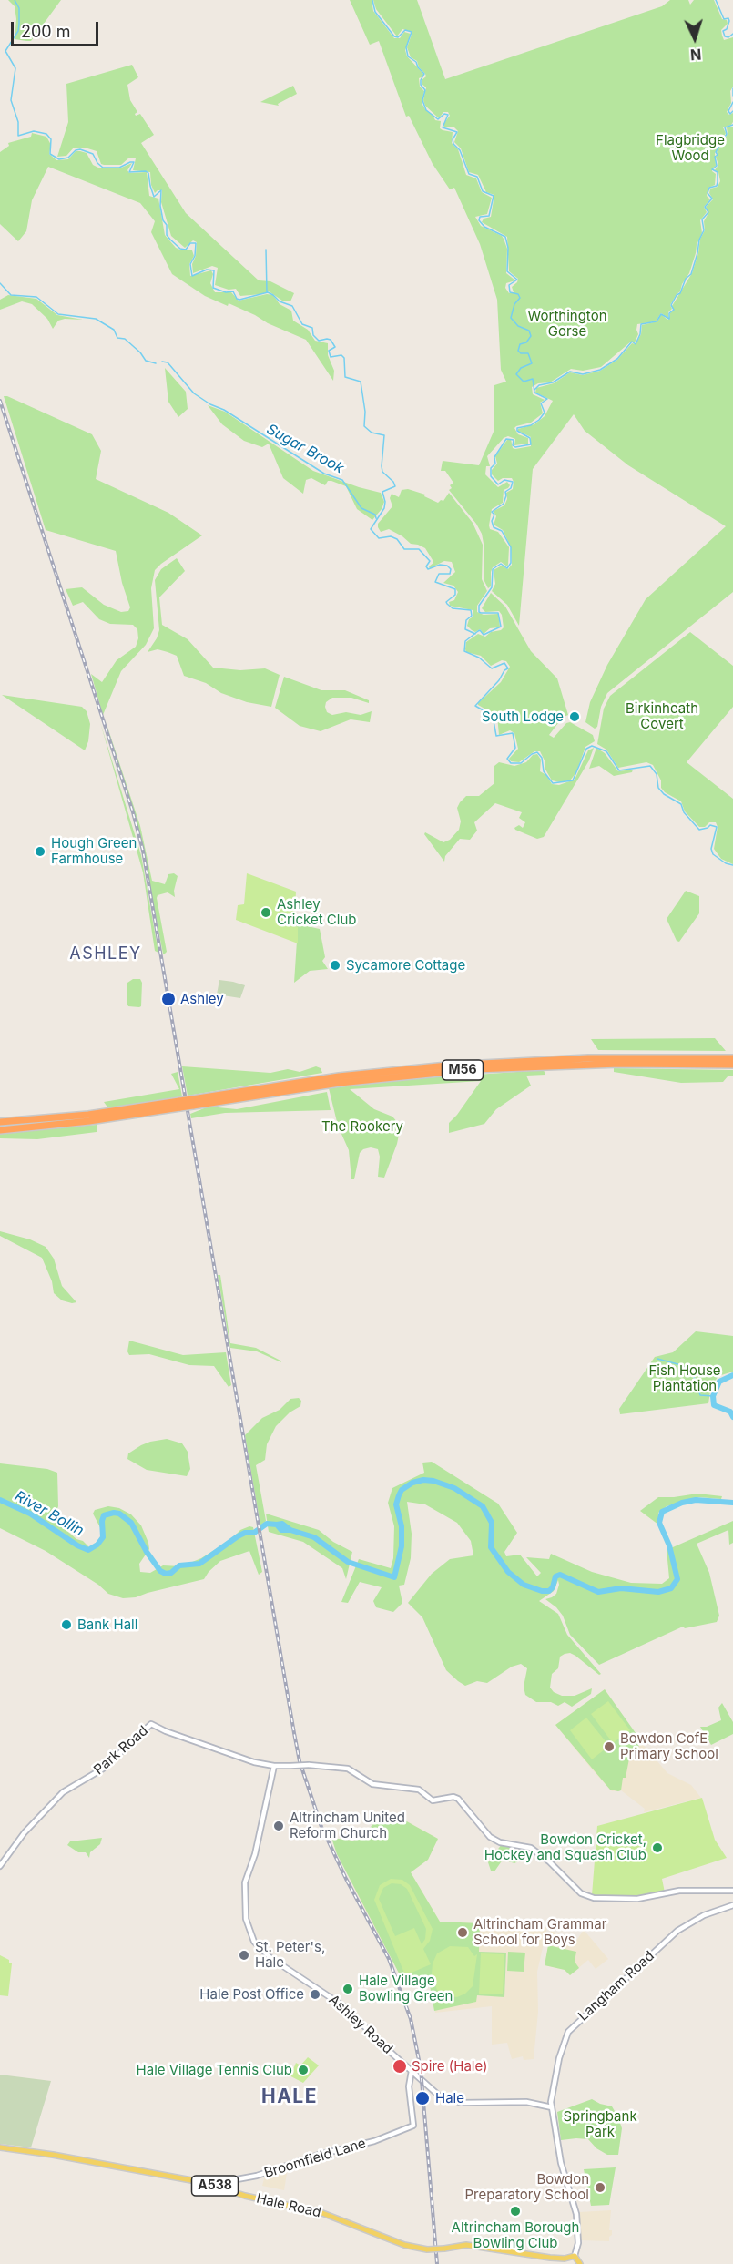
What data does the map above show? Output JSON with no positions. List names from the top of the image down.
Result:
{
  "streets": {
    "highway": ["M56"],
    "main road": [
      "Park Road",
      "Langham Road",
      "Ashley Road",
      "Broomfield Lane",
      "A538",
      "Hale Road"
    ]
  },
  "crossings": [
    ["Park Road", "Ashley Road"],
    ["Langham Road", "Ashley Road"],
    ["Ashley Road", "Broomfield Lane"],
    ["Broomfield Lane", "Hale Road"]
  ],
  "districts": ["ASHLEY", "HALE"],
  "water": ["Sugar Brook", "River Bollin"],
  "parks": [
    "Flagbridge Wood",
    "Worthington Gorse",
    "Birkinheath Covert",
    "The Rookery",
    "Fish House Plantation",
    "Springbank Park"
  ],
  "places": [
    "South Lodge",
    "Hough Green Farmhouse",
    "Ashley Cricket Club",
    "Sycamore Cottage",
    "Ashley",
    "Bank Hall",
    "Bowdon CofE Primary School",
    "Altrincham United Reform Church",
    "Bowdon Cricket, Hockey and Squash Club",
    "Altrincham Grammar School for Boys",
    "St. Peter's, Hale",
    "Hale Village Bowling Green",
    "Hale Post Office",
    "Spire (Hale)",
    "Hale Village Tennis Club",
    "Hale",
    "Bowdon Preparatory School",
    "Altrincham Borough Bowling Club"
  ],
  "scale_bar": "200 m",
  "north": "bottom"
}
